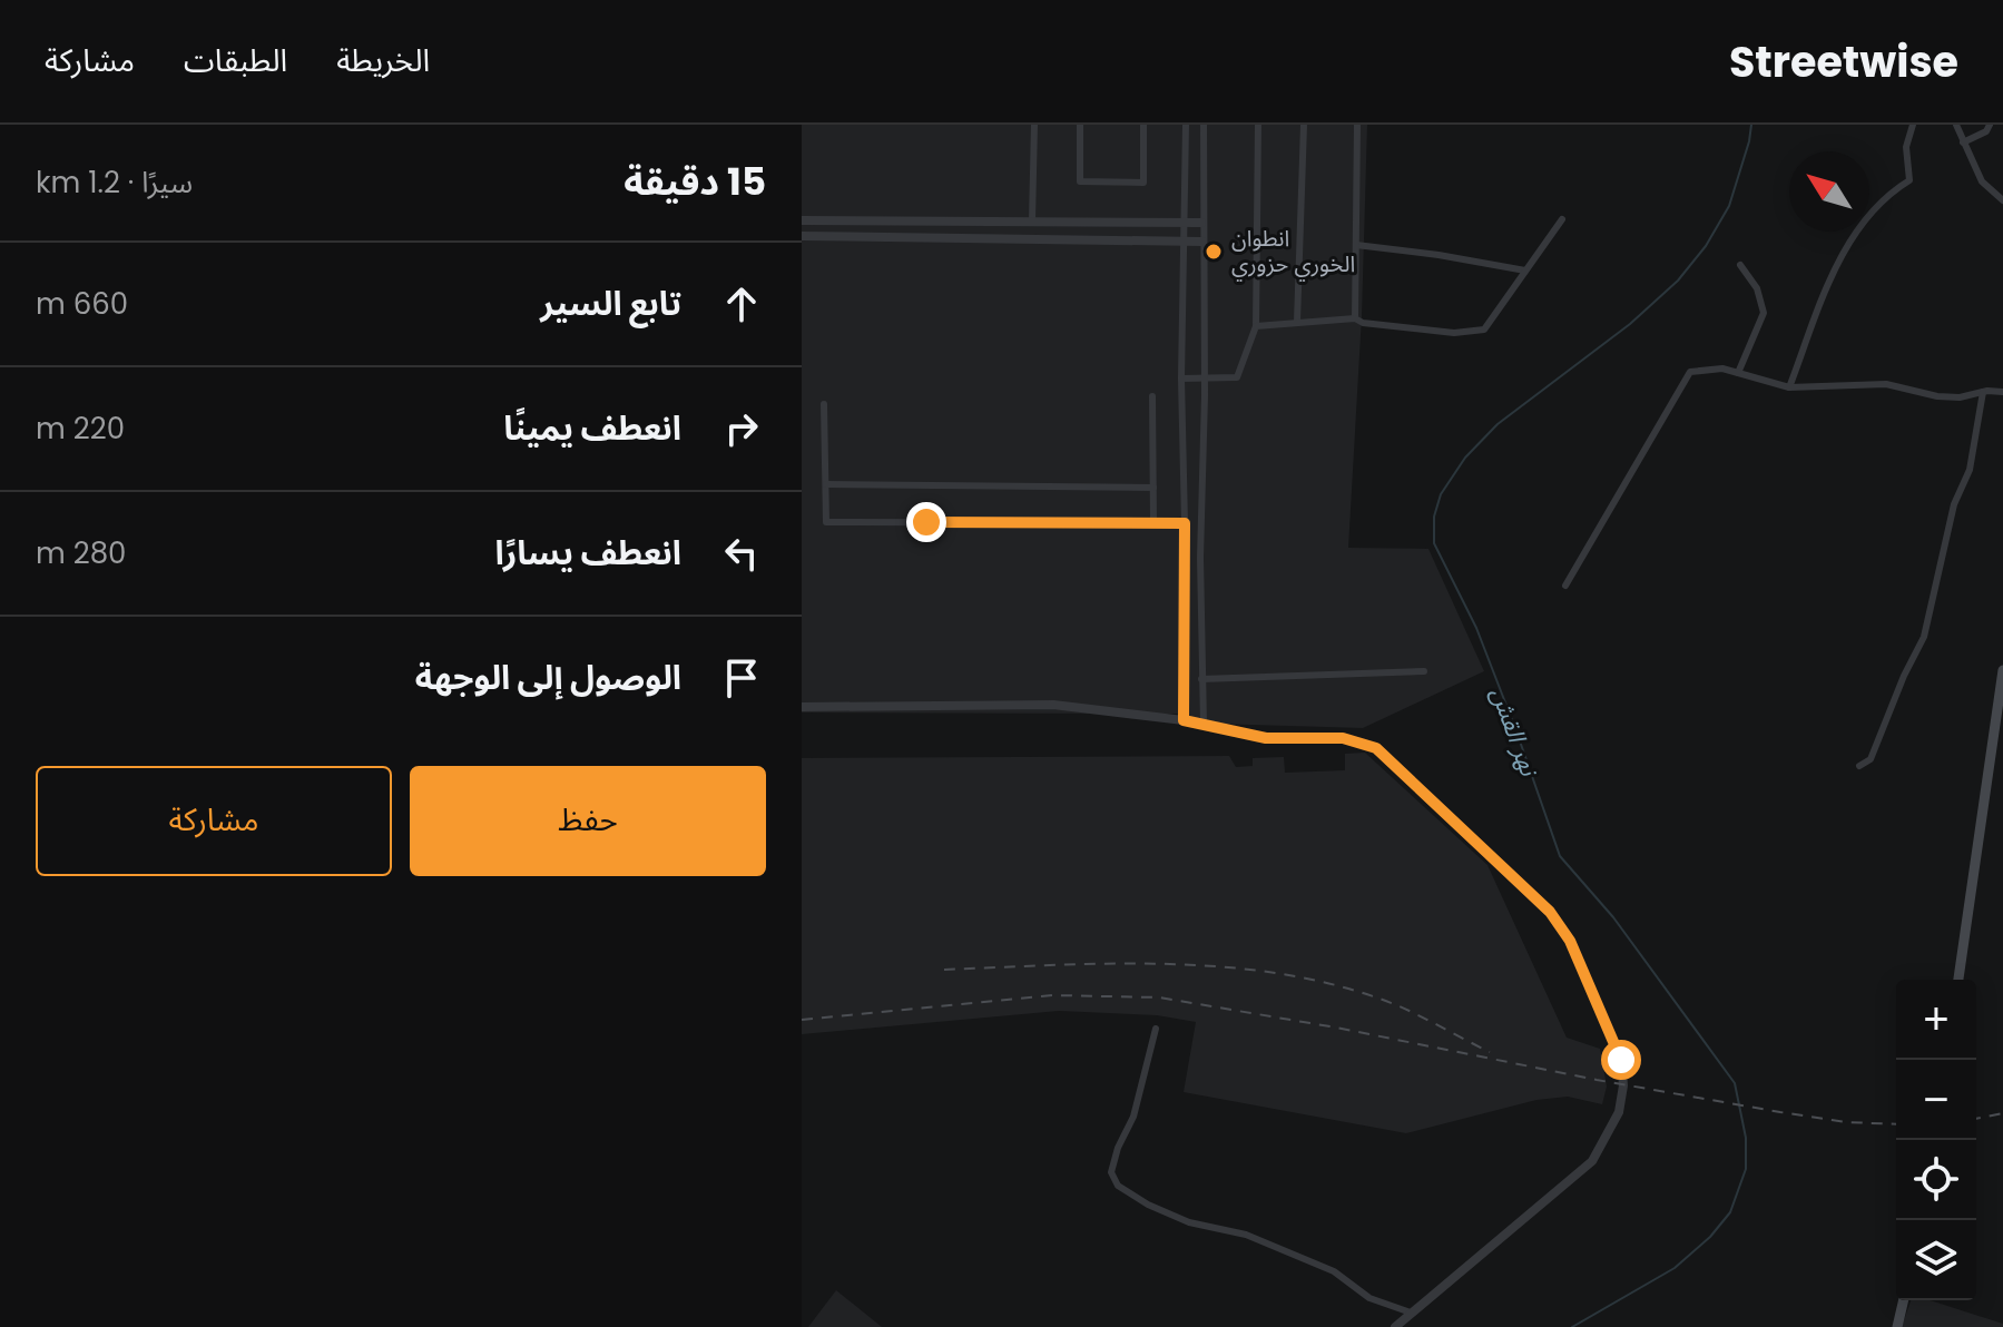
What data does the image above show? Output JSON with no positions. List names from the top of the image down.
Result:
{
  "water": ["نهر القش"],
  "places": ["انطوان الخوري حزوري"],
  "north": "top left",
  "page": {
    "header": "Streetwise",
    "nav": ["الخريطة", "الطبقات", "مشاركة"],
    "heading": ["15 دقيقة", "سيرًا · 1.2 km"],
    "list": [
      ["تابع السير", "660 m"],
      ["انعطف يمينًا", "220 m"],
      ["انعطف يسارًا", "280 m"],
      "الوصول إلى الوجهة"
    ],
    "buttons": ["حفظ", "مشاركة"],
    "map_buttons": ["+", "−"]
  }
}
